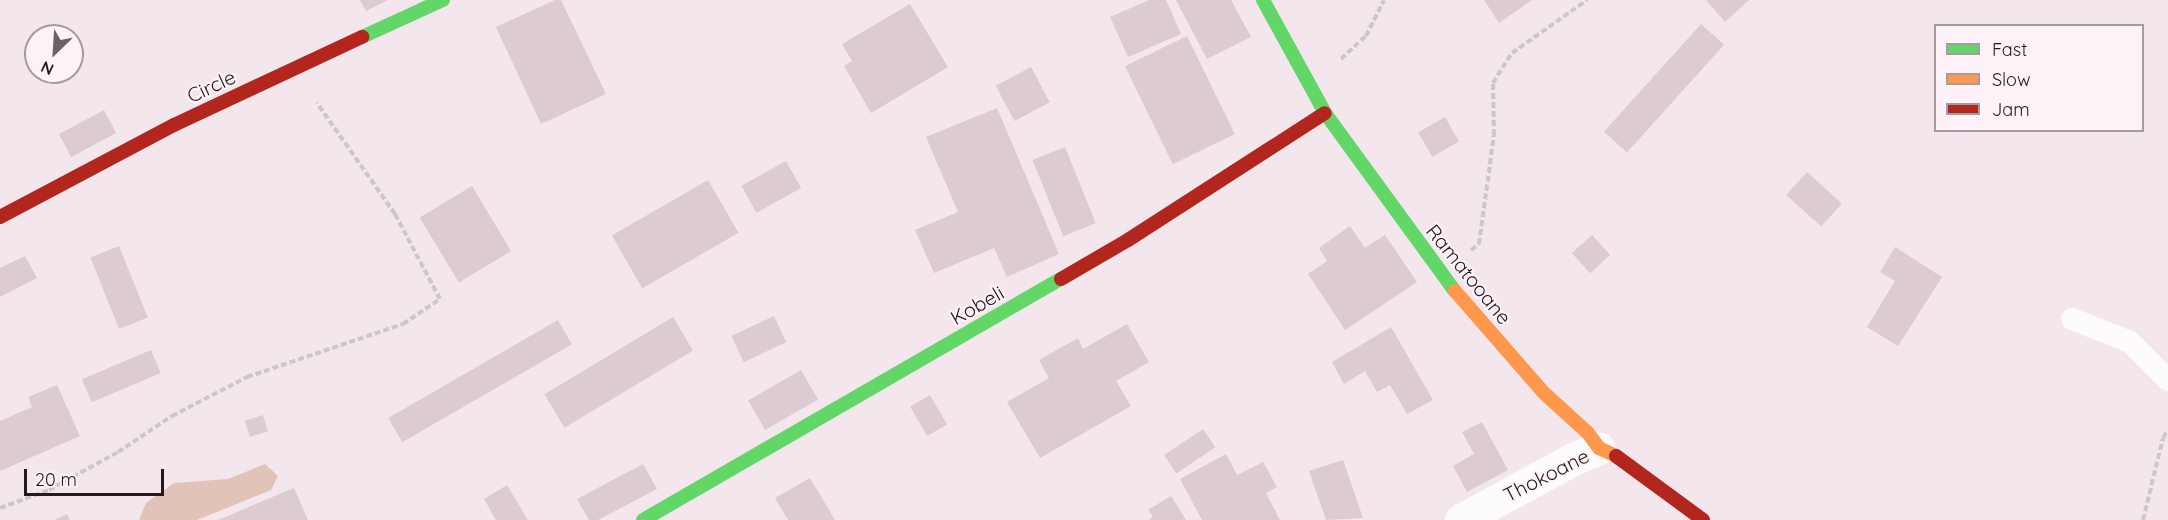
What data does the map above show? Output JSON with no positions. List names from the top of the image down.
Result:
{
  "streets": {
    "street": [
      "Circle",
      "Ramatooane",
      "Kobeli",
      "Thokoane"
    ]
  },
  "crossings": [
    ["Ramatooane", "Kobeli"],
    ["Ramatooane", "Thokoane"]
  ],
  "legend": ["Fast", "Slow", "Jam"],
  "scale_bar": "20 m",
  "north": "bottom left"
}
